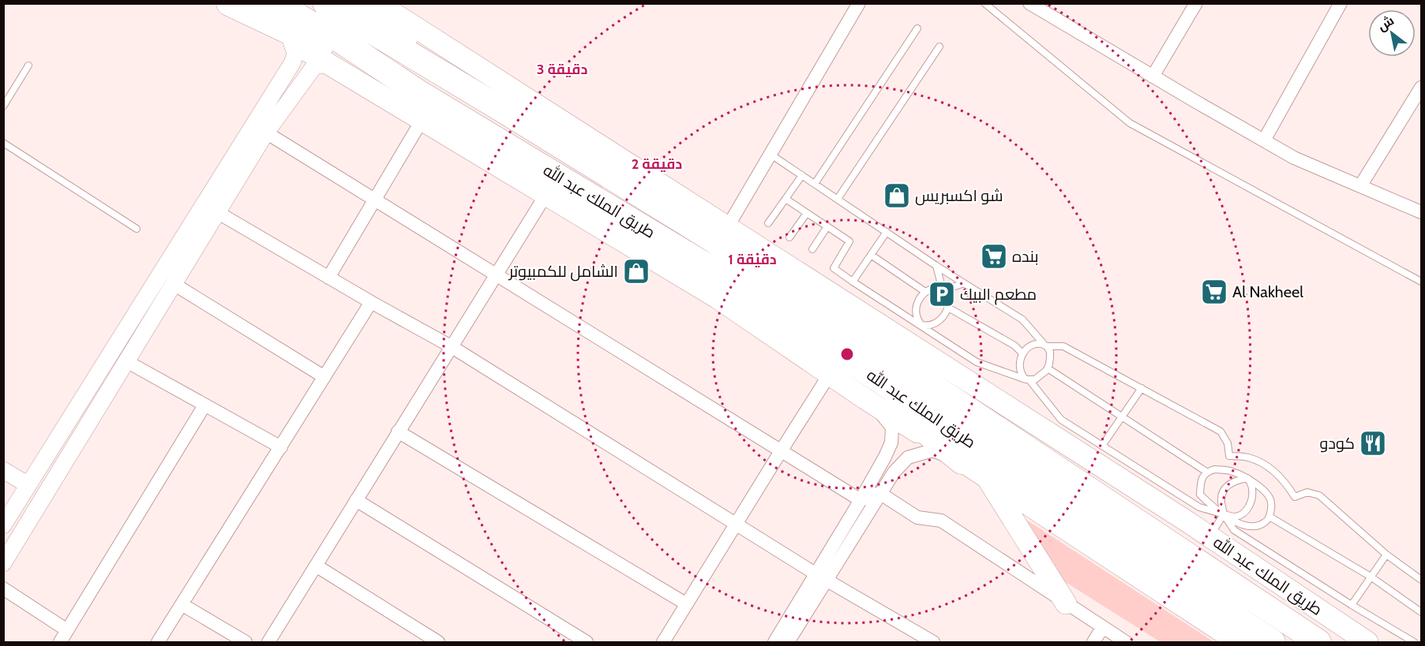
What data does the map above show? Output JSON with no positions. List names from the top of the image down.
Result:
{
  "streets": {
    "highway": ["طريق الملك عبد الله"]
  },
  "places": {
    "shop": ["شو اكسبريس", "الشامل للكمبيوتر"],
    "supermarket": ["بنده", "Al Nakheel"],
    "parking": ["مطعم البيك"],
    "restaurant": ["كودو"]
  },
  "north": "top left",
  "rings": ["3 دقيقة", "2 دقيقة", "1 دقيقة"]
}
